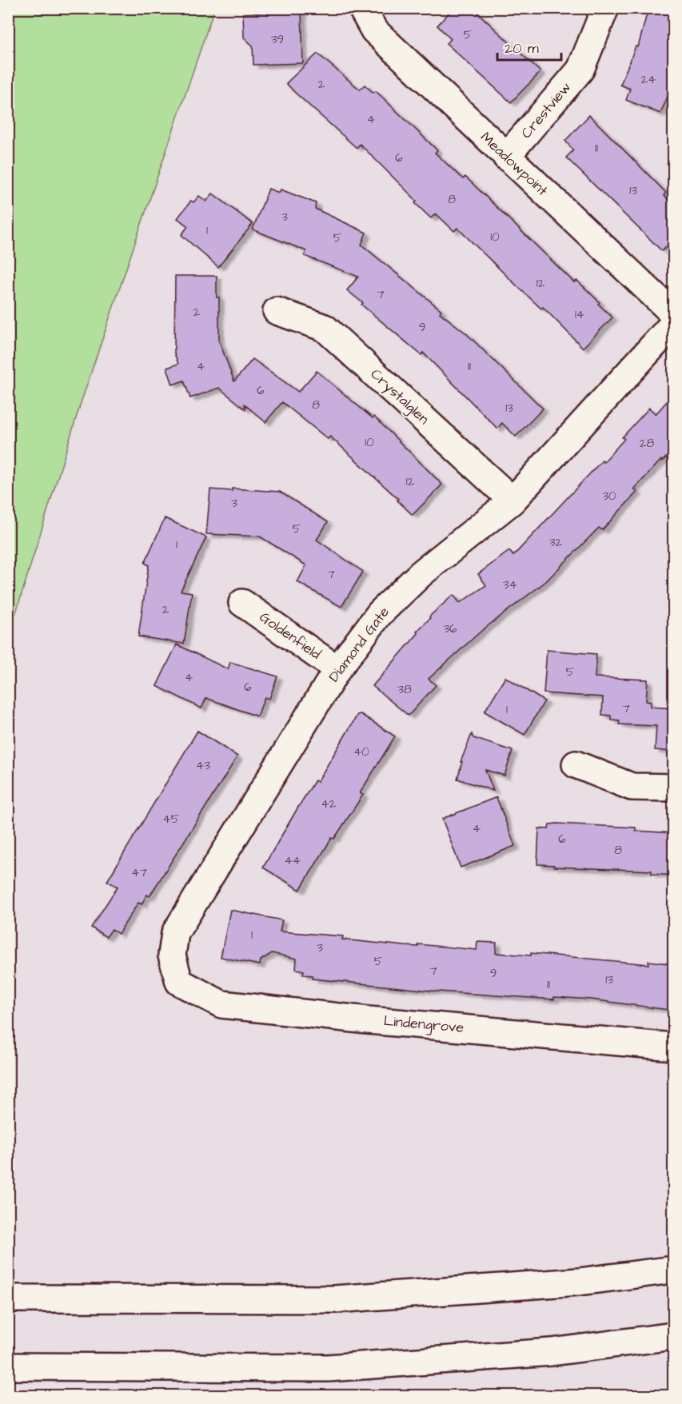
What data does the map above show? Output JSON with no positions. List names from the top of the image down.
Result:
{
  "streets": {
    "main road": [
      "Crestview",
      "Meadowpoint",
      "Crystalglen",
      "Goldenfield",
      "Diamond Gate",
      "Lindengrove"
    ]
  },
  "crossings": [
    ["Crestview", "Meadowpoint"],
    ["Crystalglen", "Diamond Gate"],
    ["Goldenfield", "Diamond Gate"],
    ["Diamond Gate", "Lindengrove"]
  ],
  "house_numbers": [
    "5",
    "39",
    "24",
    "2",
    "4",
    "11",
    "6",
    "13",
    "8",
    "3",
    "1",
    "10",
    "5",
    "12",
    "7",
    "2",
    "14",
    "9",
    "4",
    "11",
    "6",
    "8",
    "13",
    "10",
    "28",
    "12",
    "30",
    "3",
    "5",
    "32",
    "1",
    "7",
    "34",
    "2",
    "36",
    "5",
    "4",
    "6",
    "38",
    "7",
    "1",
    "40",
    "43",
    "42",
    "45",
    "4",
    "6",
    "8",
    "44",
    "47",
    "1",
    "3",
    "5",
    "7",
    "9",
    "13",
    "11"
  ],
  "scale_bar": "20 m"
}
